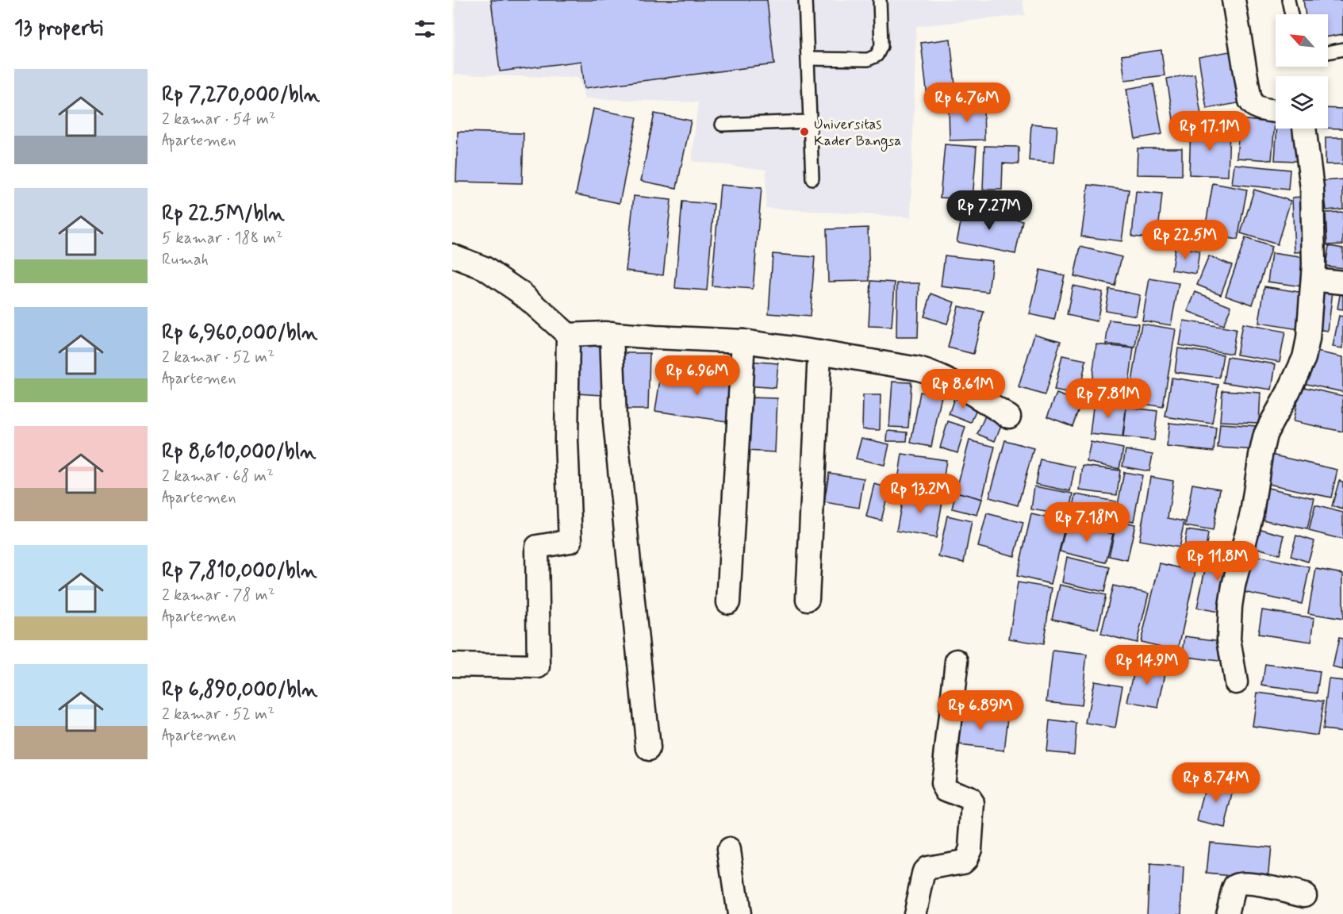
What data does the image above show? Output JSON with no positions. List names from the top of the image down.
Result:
{
  "places": ["Universitas Kader Bangsa"],
  "north": "top left",
  "page": {
    "heading": "13 properti",
    "list": [
      {
        "name": "Rp 7,270,000/bln",
        "note": "2 kamar · 54 m² · Apartemen"
      },
      {
        "name": "Rp 22.5M/bln",
        "note": "5 kamar · 188 m² · Rumah"
      },
      {
        "name": "Rp 6,960,000/bln",
        "note": "2 kamar · 52 m² · Apartemen"
      },
      {
        "name": "Rp 8,610,000/bln",
        "note": "2 kamar · 68 m² · Apartemen"
      },
      {
        "name": "Rp 7,810,000/bln",
        "note": "2 kamar · 78 m² · Apartemen"
      },
      {
        "name": "Rp 6,890,000/bln",
        "note": "2 kamar · 52 m² · Apartemen"
      }
    ],
    "price": [
      "Rp 6.76M",
      "Rp 17.1M",
      "Rp 7.27M",
      "Rp 22.5M",
      "Rp 6.96M",
      "Rp 8.61M",
      "Rp 7.81M",
      "Rp 13.2M",
      "Rp 7.18M",
      "Rp 11.8M",
      "Rp 14.9M",
      "Rp 6.89M",
      "Rp 8.74M"
    ]
  }
}
